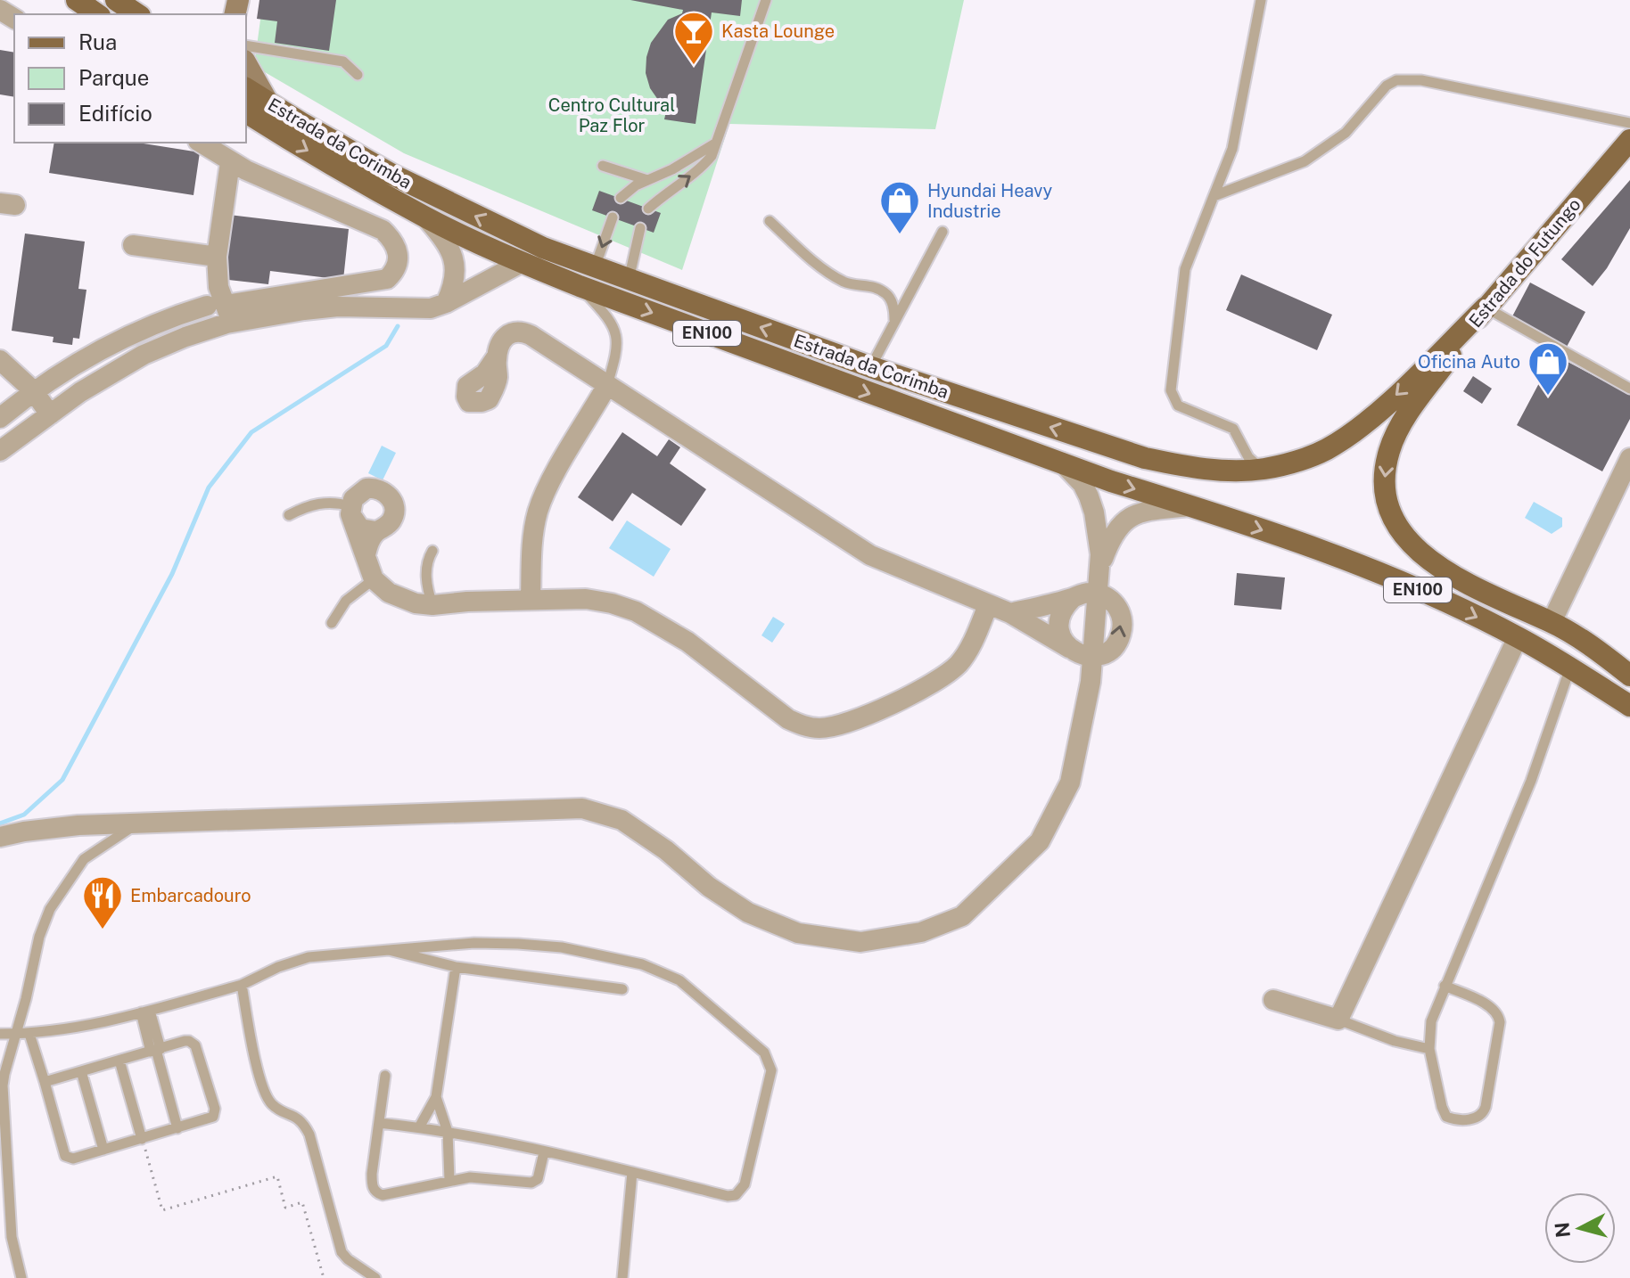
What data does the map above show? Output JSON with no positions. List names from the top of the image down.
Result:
{
  "streets": {
    "main road": ["Estrada da Corimba", "Estrada do Futungo", "EN100"]
  },
  "crossings": [
    ["Estrada da Corimba", "Estrada do Futungo"],
    ["Estrada da Corimba", "EN100"]
  ],
  "parks": ["Centro Cultural Paz Flor"],
  "places": {
    "bar": ["Kasta Lounge"],
    "shop": ["Hyundai Heavy Industrie", "Oficina Auto"],
    "restaurant": ["Embarcadouro"]
  },
  "legend": ["Rua", "Parque", "Edifício"],
  "north": "left"
}
